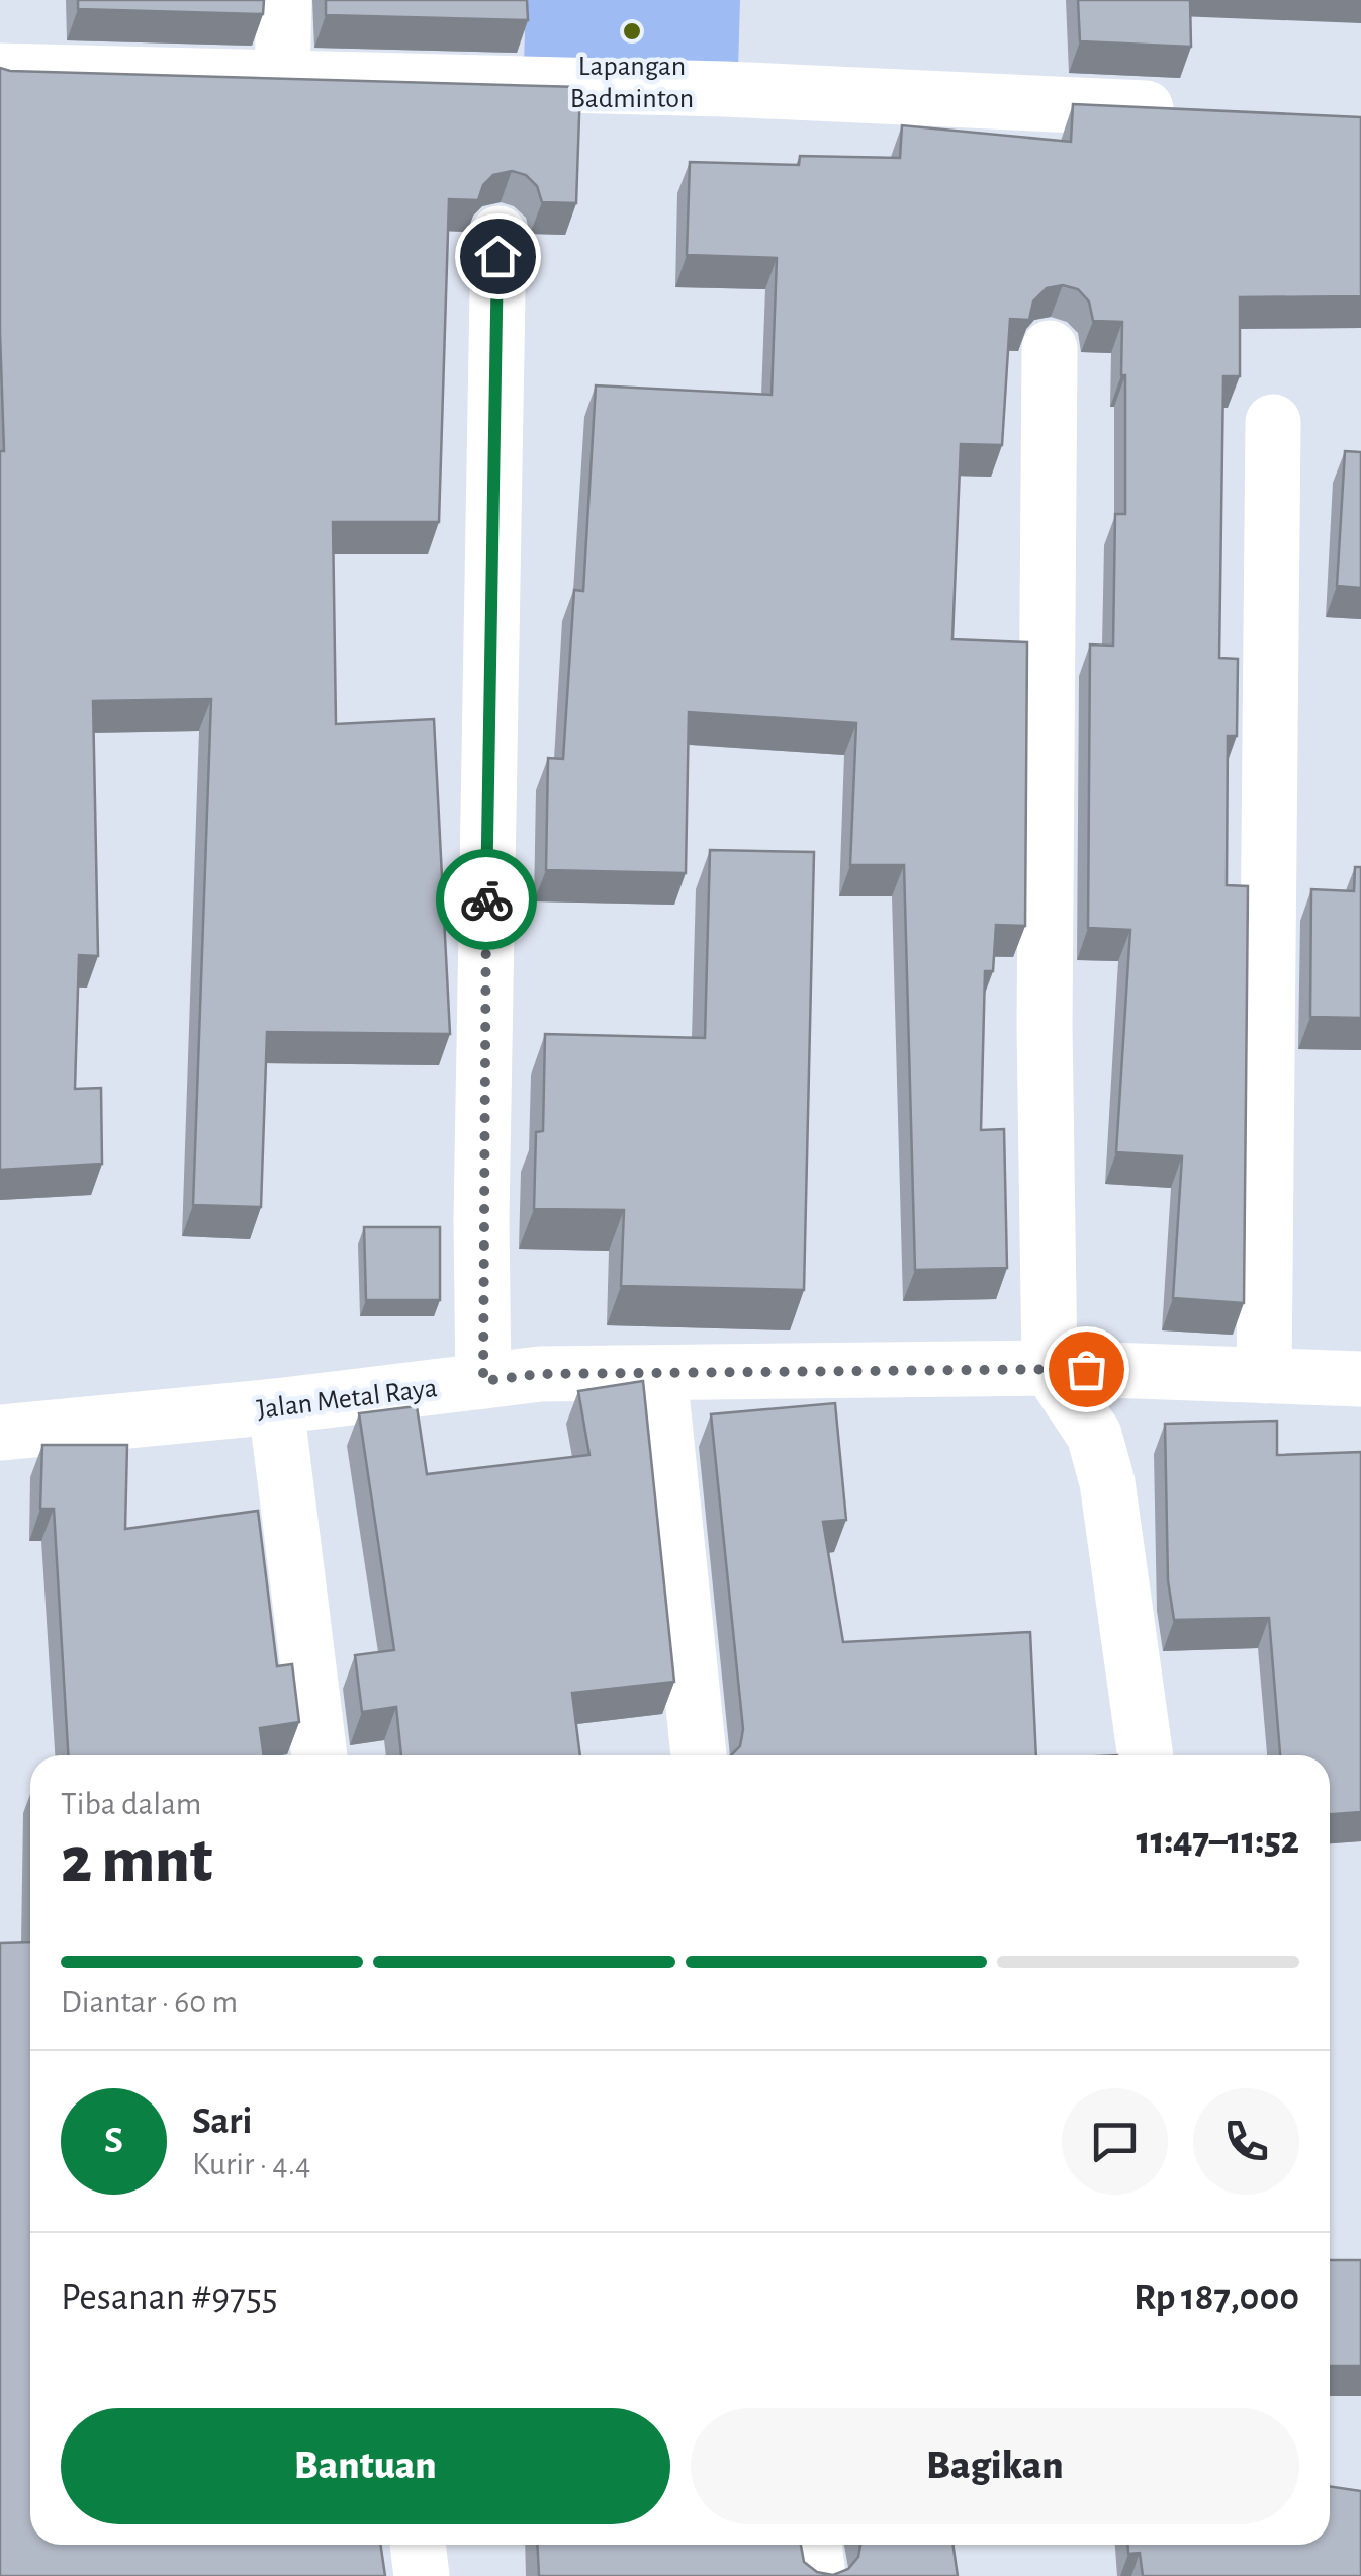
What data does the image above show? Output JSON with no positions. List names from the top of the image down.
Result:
{
  "streets": {
    "street": ["Jalan Metal Raya"]
  },
  "places": ["Lapangan Badminton"],
  "page": {
    "heading": ["2 mnt", "Tiba dalam", "11:47–11:52"],
    "panel": [
      "Sari",
      "Kurir · 4.4",
      "Pesanan #9755",
      "Rp 187,000"
    ],
    "bar": "Diantar · 60 m",
    "round": "S",
    "buttons": ["Bantuan", "Bagikan"]
  }
}
